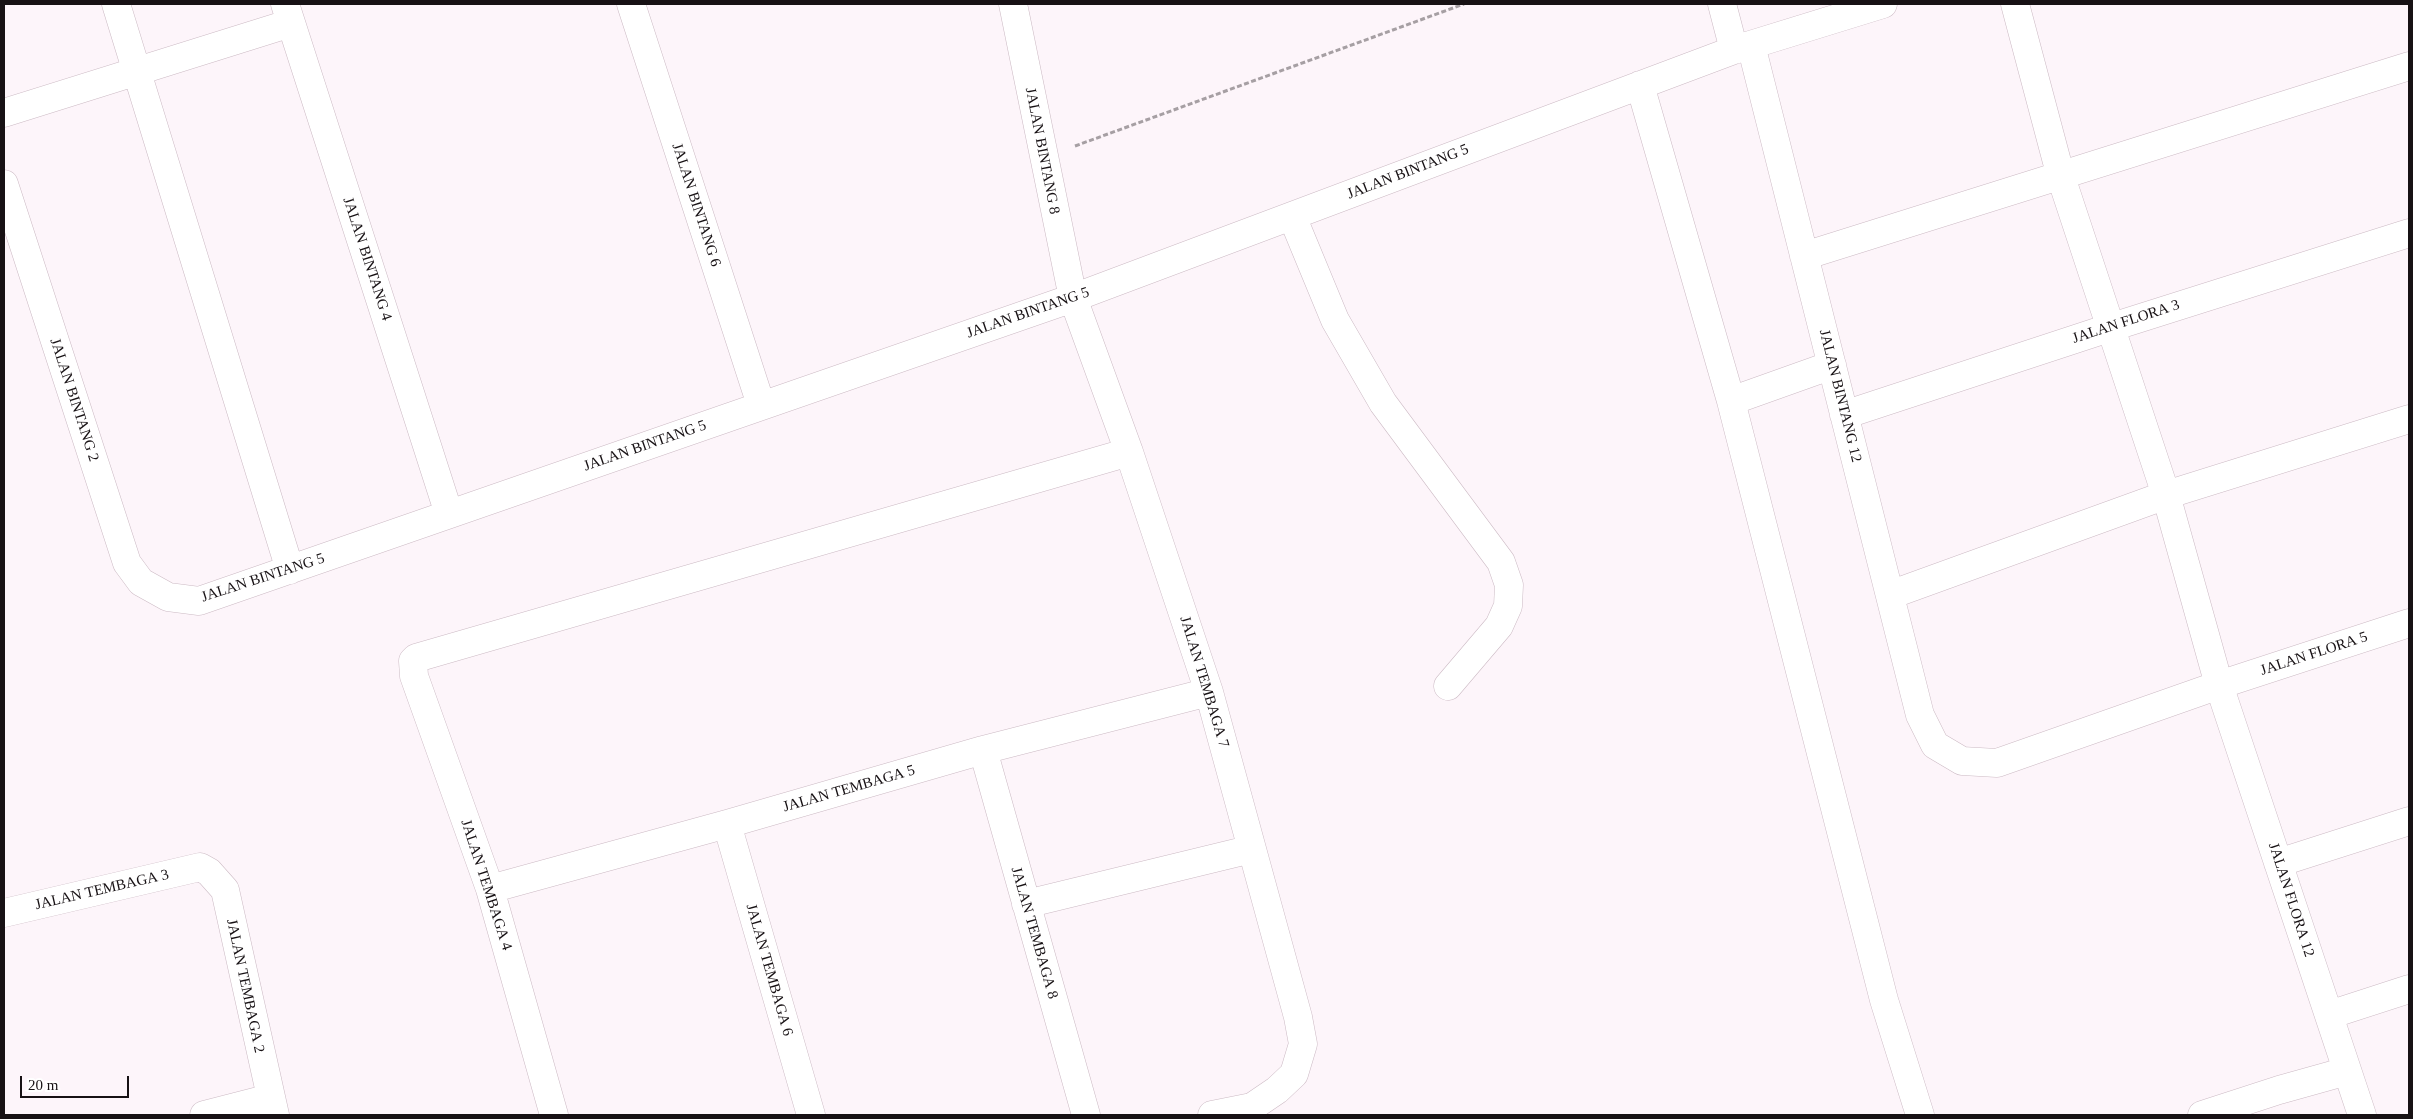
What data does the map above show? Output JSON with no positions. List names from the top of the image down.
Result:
{
  "streets": {
    "street": [
      "JALAN BINTANG 8",
      "JALAN BINTANG 5",
      "JALAN BINTANG 6",
      "JALAN BINTANG 4",
      "JALAN FLORA 3",
      "JALAN BINTANG 12",
      "JALAN BINTANG 2",
      "JALAN FLORA 5",
      "JALAN TEMBAGA 7",
      "JALAN TEMBAGA 5",
      "JALAN TEMBAGA 4",
      "JALAN TEMBAGA 3",
      "JALAN FLORA 12",
      "JALAN TEMBAGA 8",
      "JALAN TEMBAGA 6",
      "JALAN TEMBAGA 2"
    ]
  },
  "crossings": [
    ["JALAN BINTANG 8", "JALAN BINTANG 5"],
    ["JALAN BINTANG 8", "JALAN TEMBAGA 7"],
    ["JALAN BINTANG 5", "JALAN BINTANG 6"],
    ["JALAN BINTANG 5", "JALAN BINTANG 4"],
    ["JALAN BINTANG 5", "JALAN BINTANG 12"],
    ["JALAN BINTANG 5", "JALAN BINTANG 2"],
    ["JALAN BINTANG 5", "JALAN TEMBAGA 7"],
    ["JALAN FLORA 3", "JALAN BINTANG 12"],
    ["JALAN FLORA 3", "JALAN FLORA 12"],
    ["JALAN BINTANG 12", "JALAN FLORA 5"],
    ["JALAN FLORA 5", "JALAN FLORA 12"],
    ["JALAN TEMBAGA 7", "JALAN TEMBAGA 5"],
    ["JALAN TEMBAGA 7", "JALAN TEMBAGA 4"],
    ["JALAN TEMBAGA 5", "JALAN TEMBAGA 4"],
    ["JALAN TEMBAGA 5", "JALAN TEMBAGA 8"],
    ["JALAN TEMBAGA 5", "JALAN TEMBAGA 6"],
    ["JALAN TEMBAGA 3", "JALAN TEMBAGA 2"]
  ],
  "scale_bar": "20 m"
}
